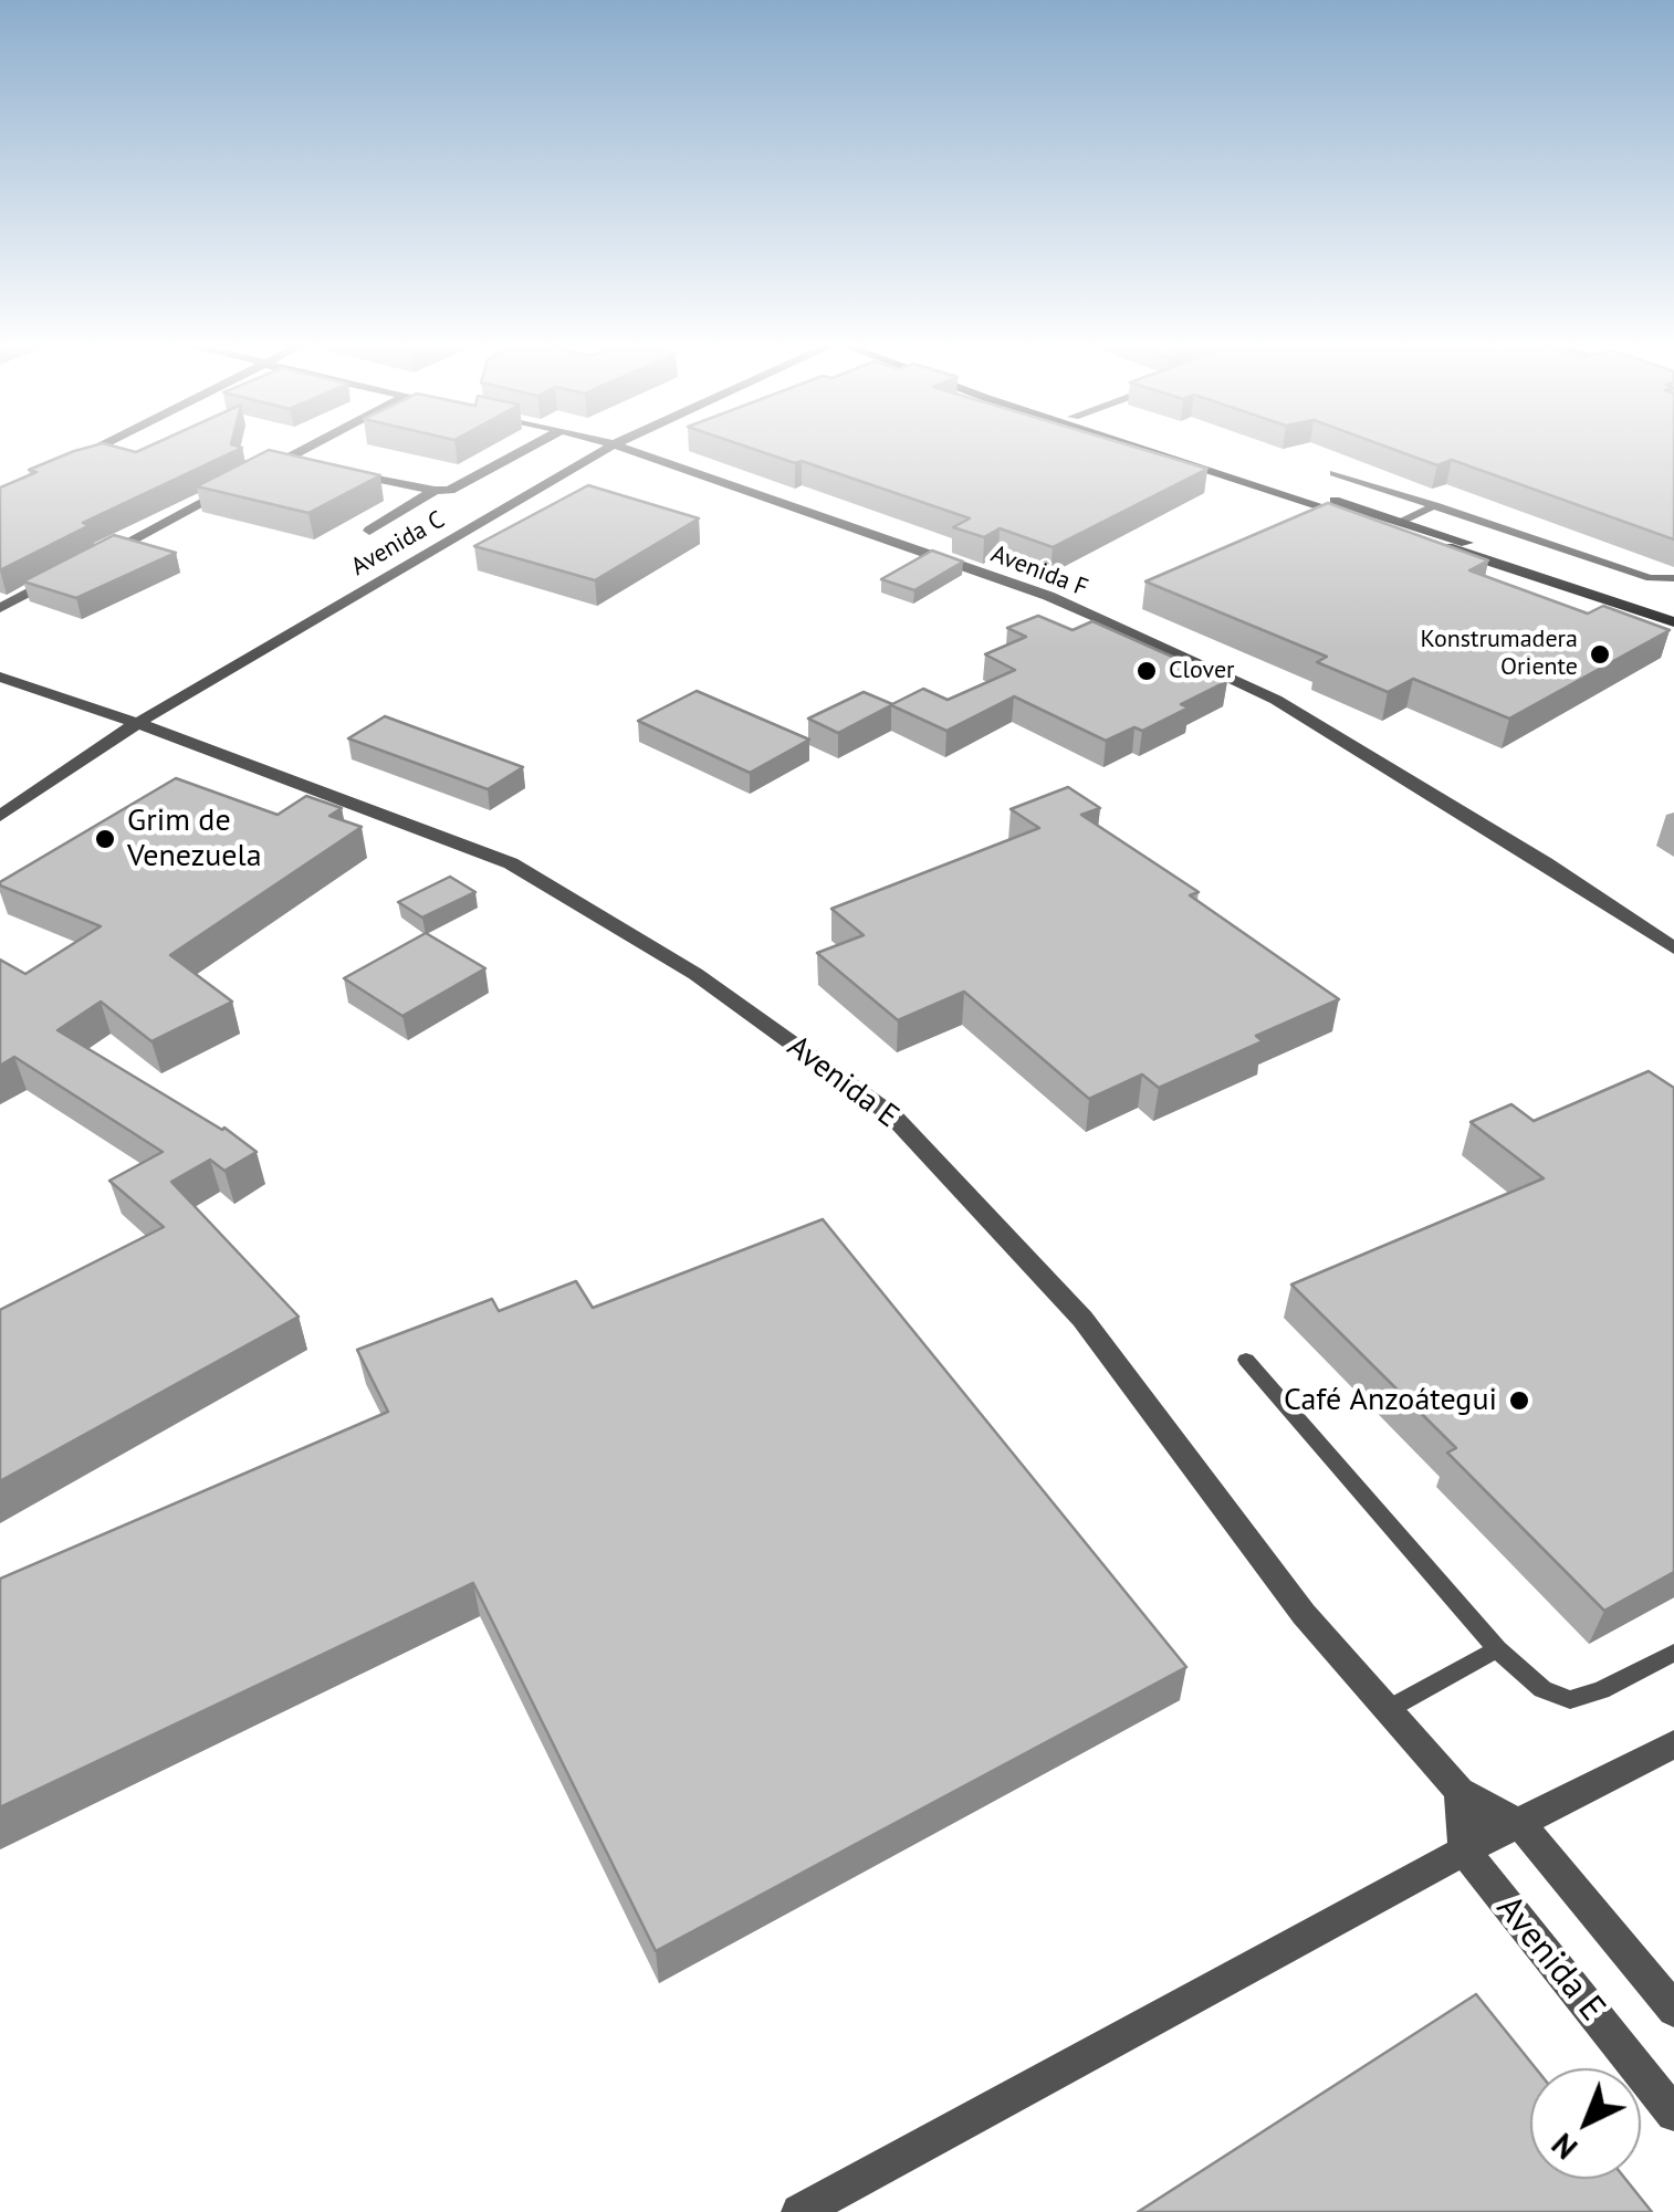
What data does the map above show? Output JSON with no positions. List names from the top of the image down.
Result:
{
  "streets": {
    "street": ["Avenida C", "Avenida F", "Avenida E"]
  },
  "crossings": [
    ["Avenida C", "Avenida E"]
  ],
  "places": [
    "Konstrumadera Oriente",
    "Clover",
    "Grim de Venezuela",
    "Café Anzoátegui"
  ],
  "north": "bottom left"
}
